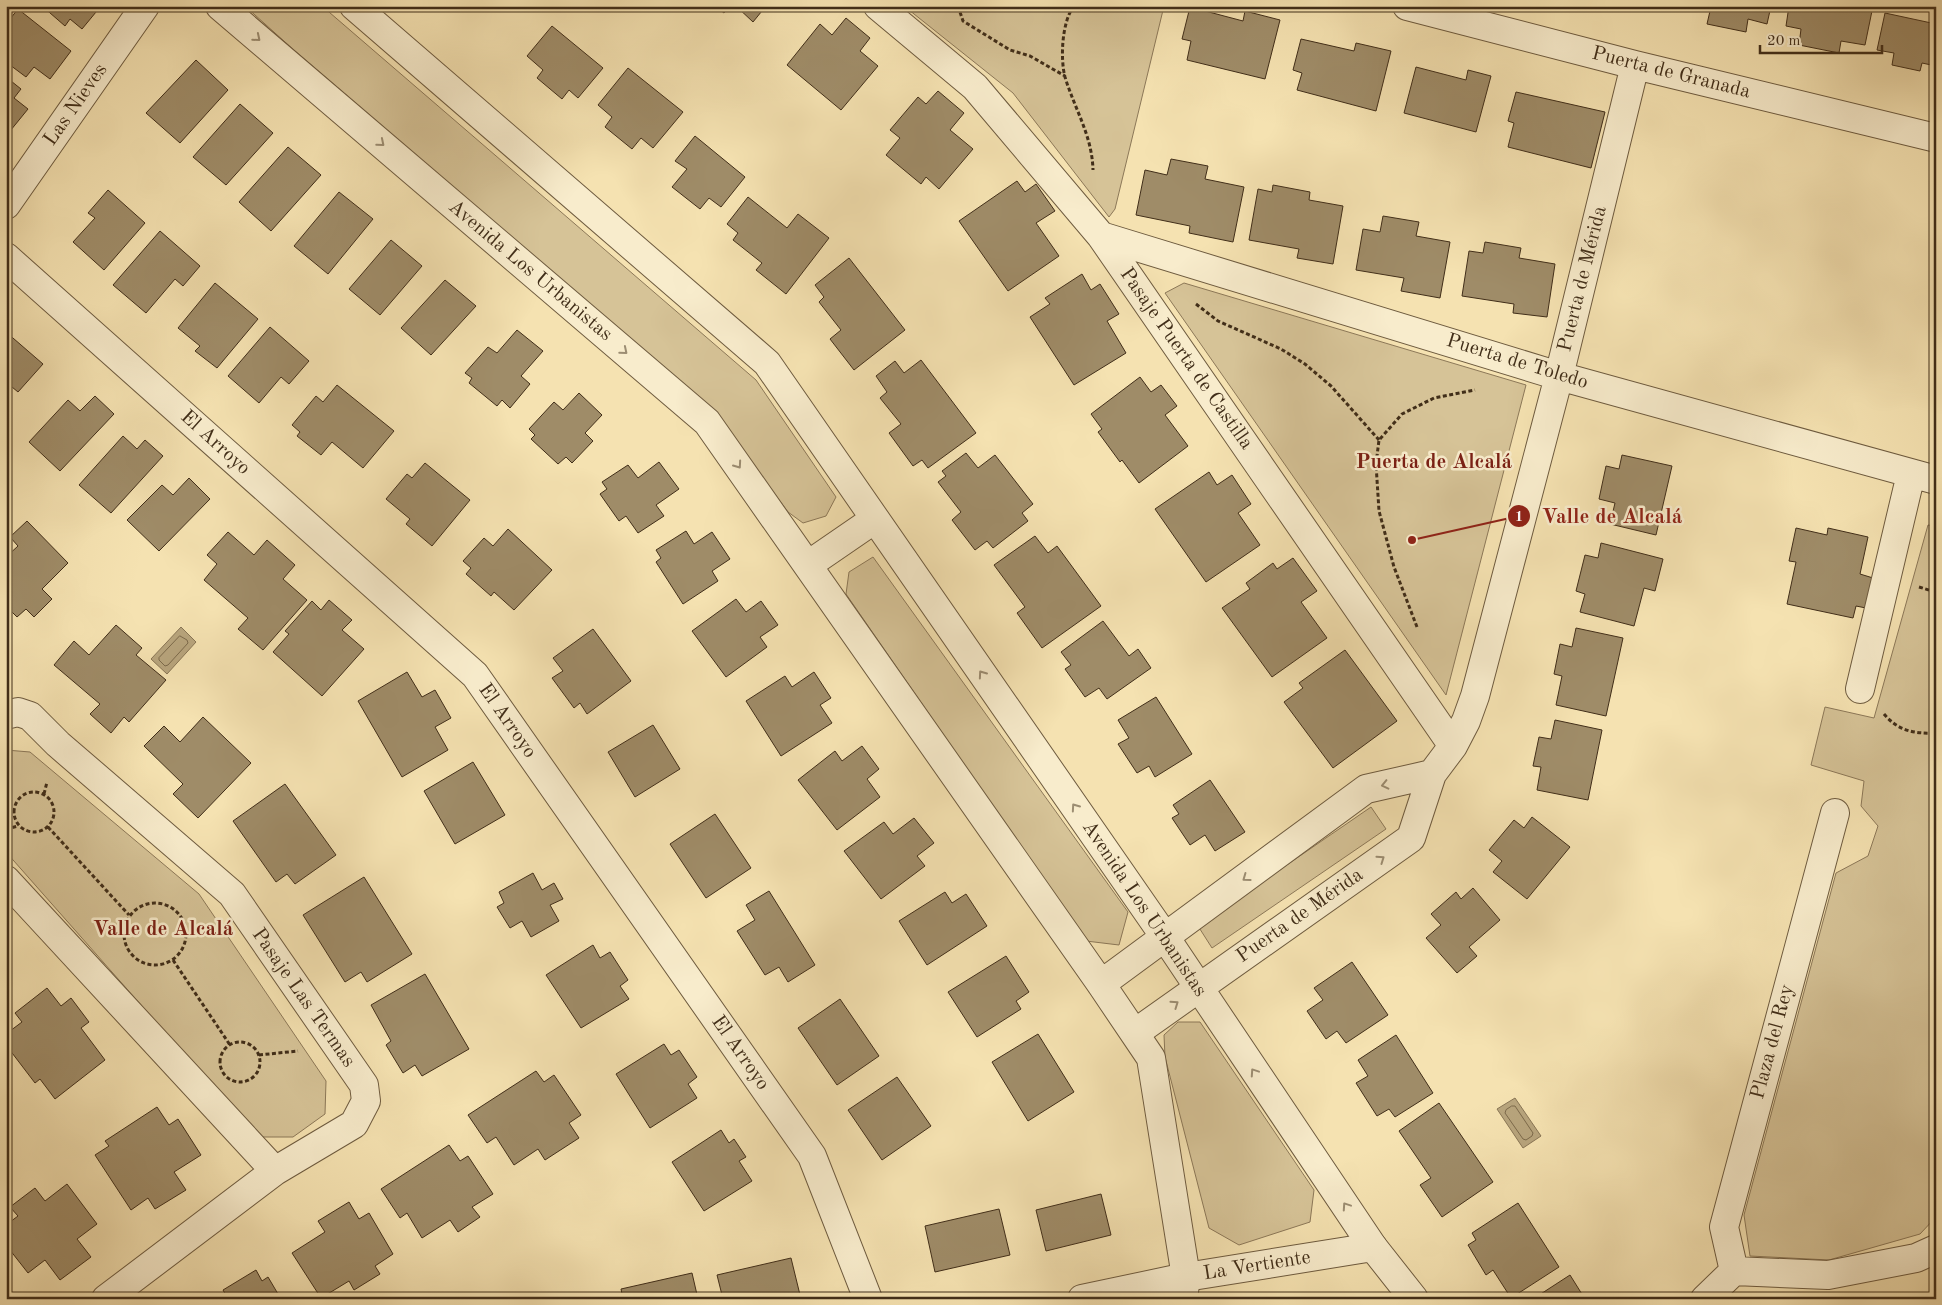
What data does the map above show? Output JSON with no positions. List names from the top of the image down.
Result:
{
  "streets": {
    "street": [
      "Puerta de Granada",
      "Las Nieves",
      "Avenida Los Urbanistas",
      "Puerta de Mérida",
      "Pasaje Puerta de Castilla",
      "Puerta de Toledo",
      "El Arroyo",
      "Pasaje Las Termas",
      "Plaza del Rey",
      "La Vertiente"
    ]
  },
  "crossings": [
    ["Puerta de Granada", "Puerta de Mérida"],
    ["Avenida Los Urbanistas", "Puerta de Mérida"],
    ["Avenida Los Urbanistas", "La Vertiente"],
    ["Puerta de Mérida", "Pasaje Puerta de Castilla"],
    ["Puerta de Mérida", "Puerta de Toledo"],
    ["Pasaje Puerta de Castilla", "Puerta de Toledo"]
  ],
  "districts": ["Puerta de Alcalá", "Valle de Alcalá"],
  "places": ["Valle de Alcalá"],
  "scale_bar": "20 m"
}
